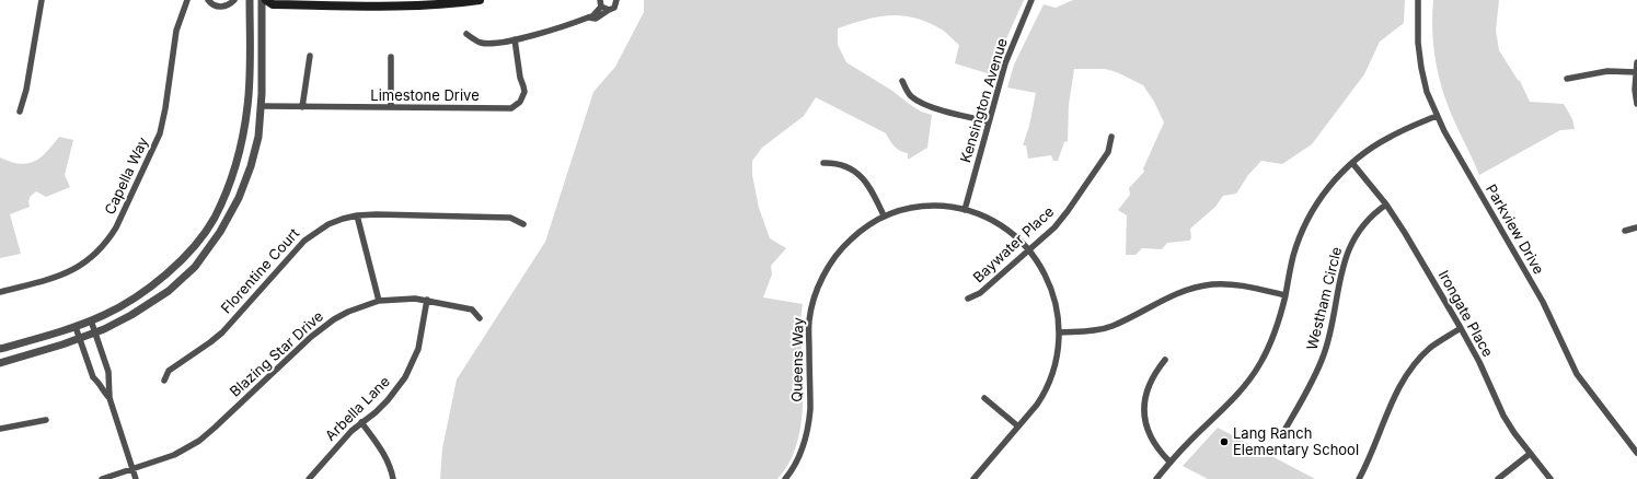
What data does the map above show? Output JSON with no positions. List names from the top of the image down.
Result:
{
  "streets": {
    "street": [
      "Limestone Drive",
      "Kensington Avenue",
      "Capella Way",
      "Parkview Drive",
      "Baywater Place",
      "Florentine Court",
      "Westham Circle",
      "Irongate Place",
      "Blazing Star Drive",
      "Queens Way",
      "Arbella Lane"
    ]
  },
  "crossings": [
    ["Kensington Avenue", "Queens Way"],
    ["Baywater Place", "Queens Way"],
    ["Westham Circle", "Irongate Place"],
    ["Blazing Star Drive", "Arbella Lane"]
  ],
  "places": ["Lang Ranch Elementary School"]
}
